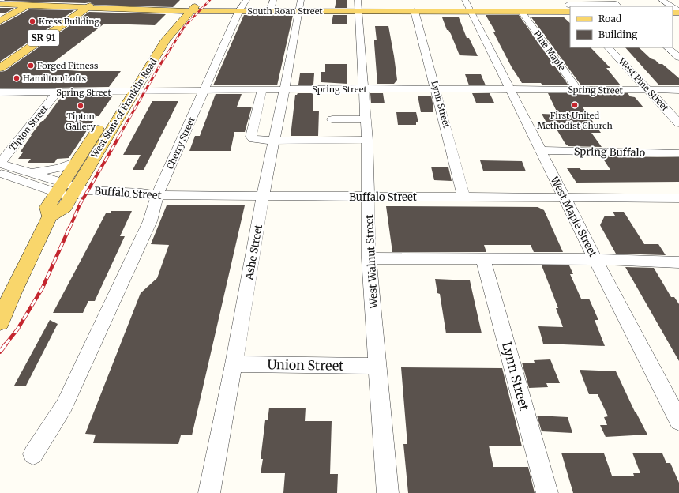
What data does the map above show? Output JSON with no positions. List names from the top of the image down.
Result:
{
  "streets": {
    "main road": ["South Roan Street", "SR 91", "West State of Franklin Road"],
    "street": [
      "Pine Maple",
      "West Pine Street",
      "Spring Street",
      "Lynn Street",
      "Tipton Street",
      "Cherry Street",
      "Spring Buffalo",
      "Buffalo Street",
      "West Maple Street",
      "Ashe Street",
      "West Walnut Street",
      "Union Street"
    ]
  },
  "crossings": [
    ["South Roan Street", "SR 91"],
    ["South Roan Street", "Pine Maple"],
    ["South Roan Street", "Lynn Street"],
    ["South Roan Street", "West State of Franklin Road"],
    ["South Roan Street", "Cherry Street"],
    ["South Roan Street", "West Maple Street"],
    ["South Roan Street", "Ashe Street"],
    ["South Roan Street", "West Walnut Street"],
    ["Pine Maple", "Spring Street"],
    ["West Pine Street", "Spring Street"],
    ["Spring Street", "Lynn Street"],
    ["Spring Street", "West State of Franklin Road"],
    ["Spring Street", "Tipton Street"],
    ["Spring Street", "Cherry Street"],
    ["Spring Street", "West Maple Street"],
    ["Spring Street", "Ashe Street"],
    ["Spring Street", "West Walnut Street"],
    ["Lynn Street", "Buffalo Street"],
    ["West State of Franklin Road", "Buffalo Street"],
    ["Tipton Street", "Buffalo Street"],
    ["Cherry Street", "Buffalo Street"],
    ["Spring Buffalo", "West Maple Street"],
    ["Buffalo Street", "West Maple Street"],
    ["Buffalo Street", "Ashe Street"],
    ["Buffalo Street", "West Walnut Street"],
    ["Ashe Street", "Union Street"],
    ["West Walnut Street", "Union Street"]
  ],
  "places": [
    "Kress Building",
    "Forged Fitness",
    "Hamilton Lofts",
    "First United Methodist Church",
    "Tipton Gallery"
  ],
  "legend": ["Road", "Building"]
}
